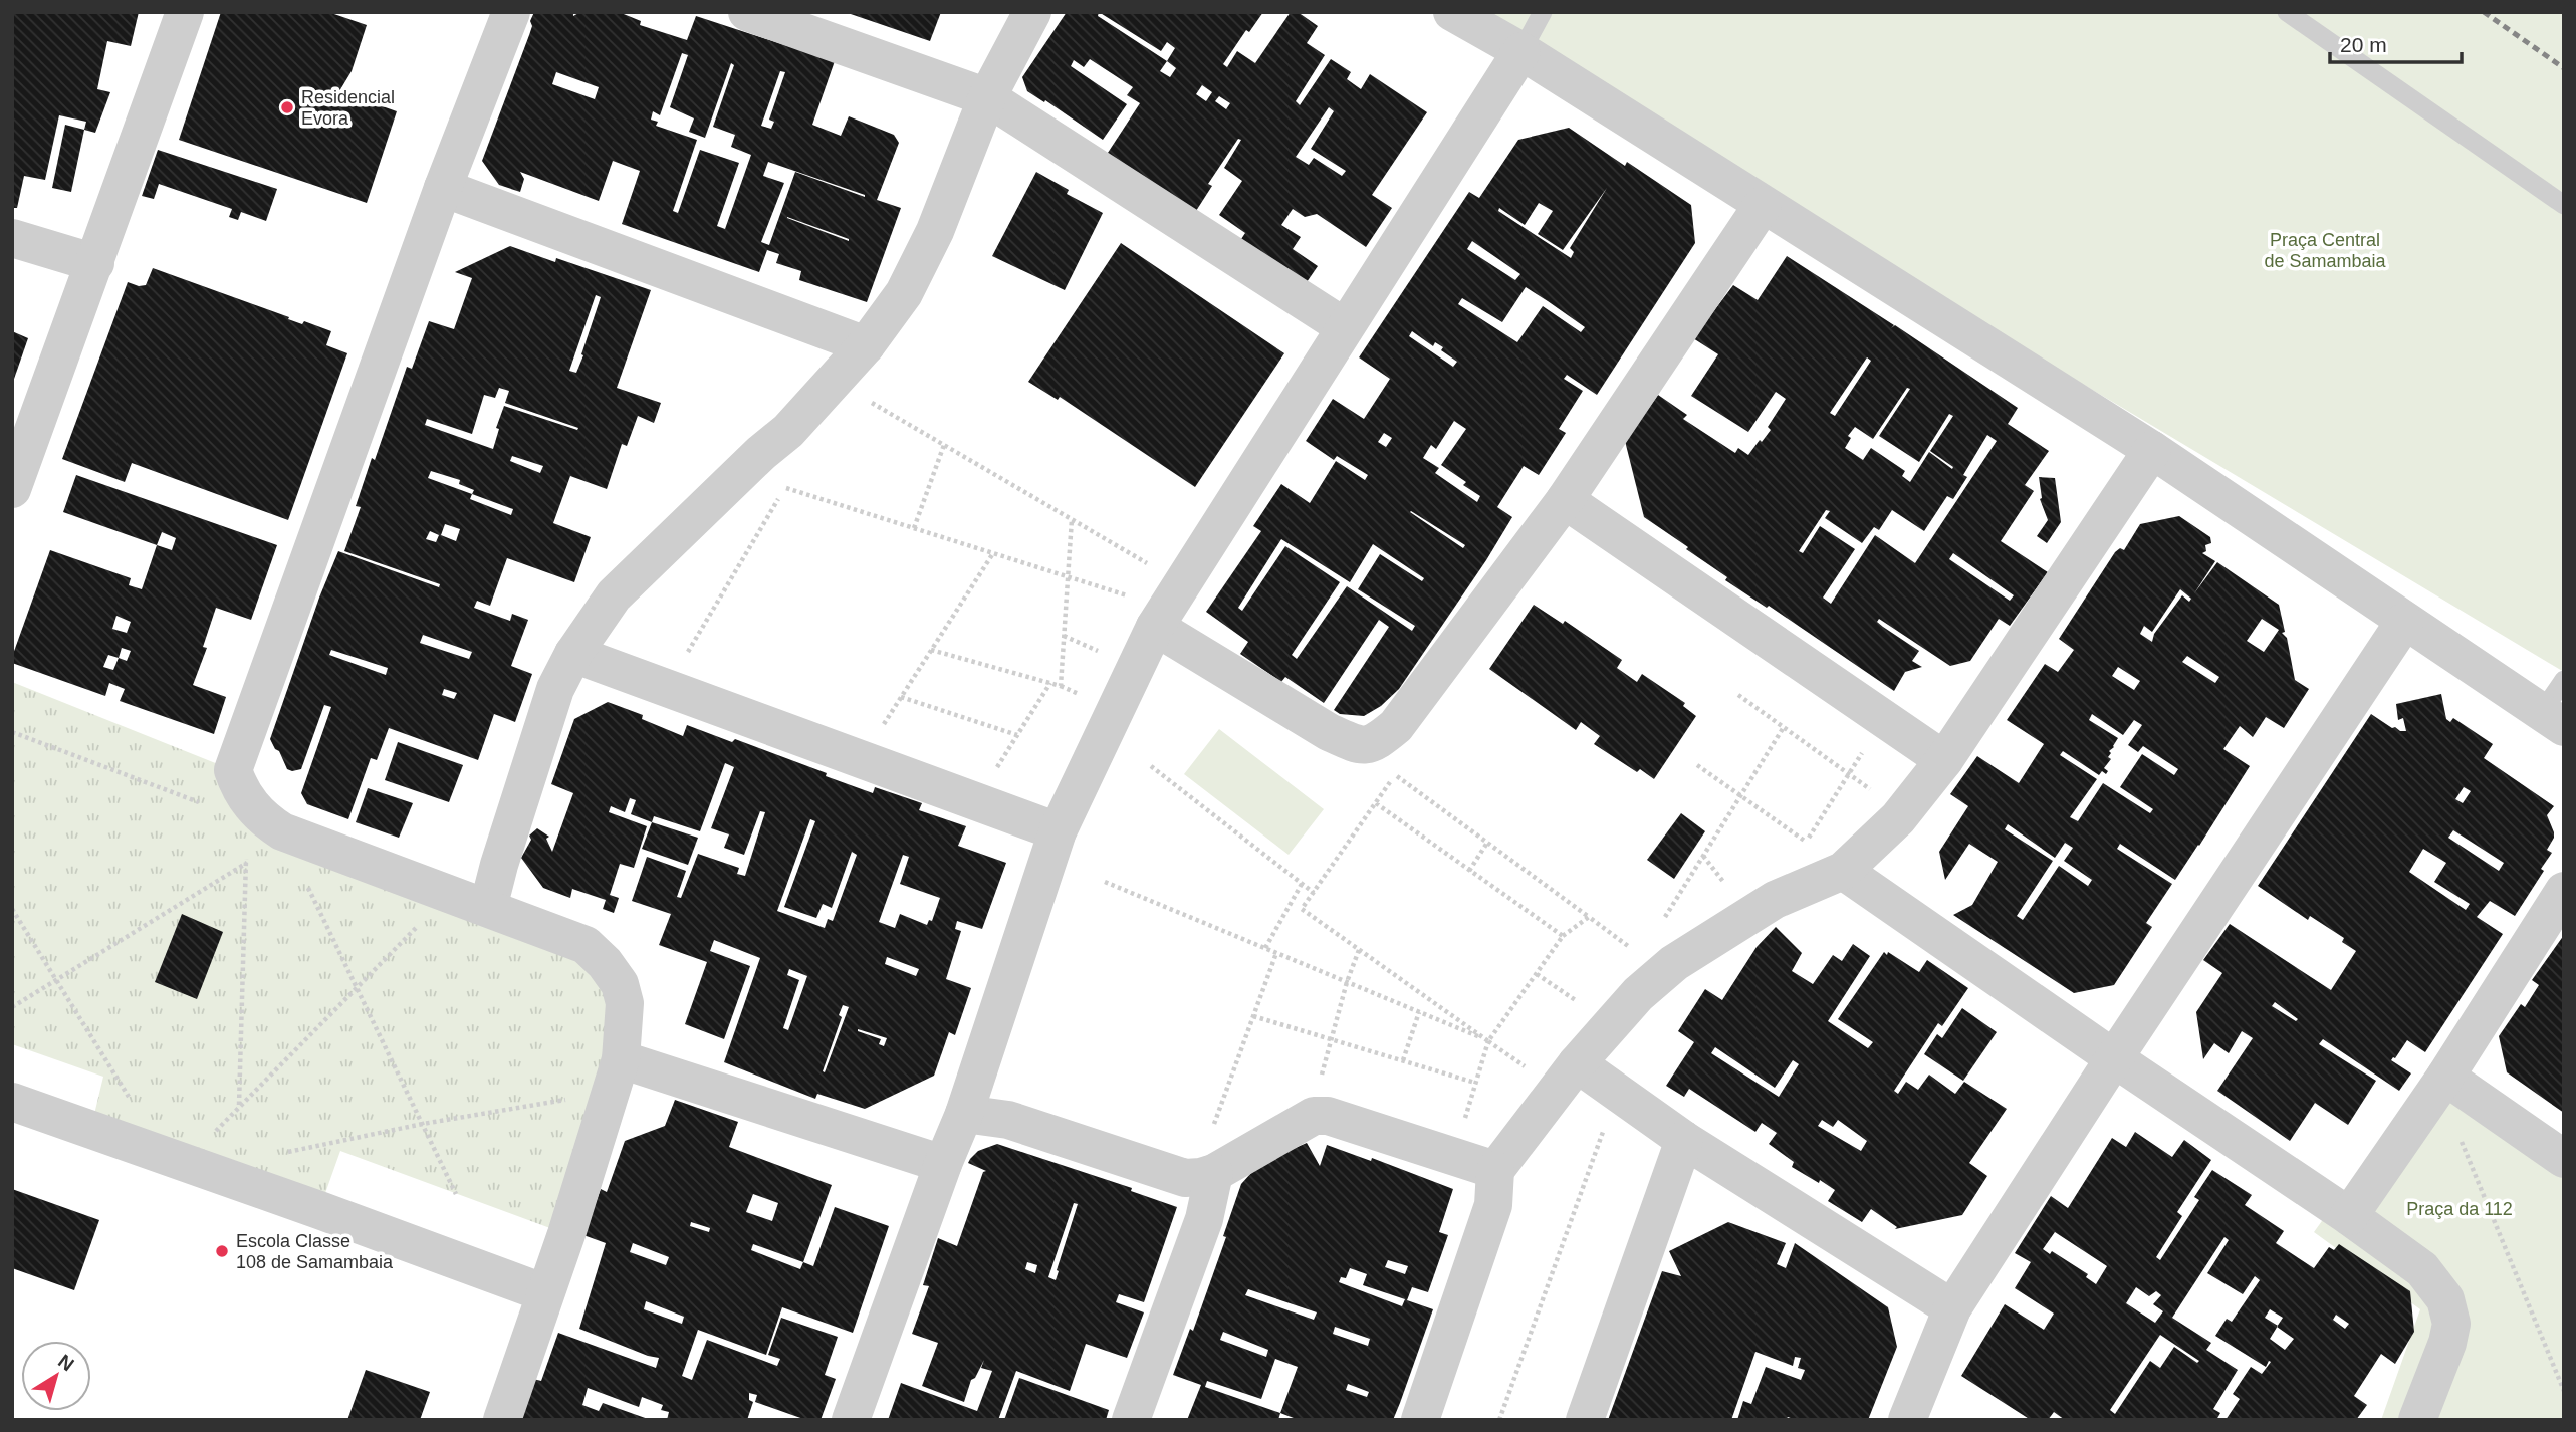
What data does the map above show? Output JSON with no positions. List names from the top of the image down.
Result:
{
  "parks": ["Praça Central de Samambaia", "Praça da 112"],
  "places": ["Residencial Evora", "Escola Classe 108 de Samambaia"],
  "scale_bar": "20 m",
  "north": "top right"
}
